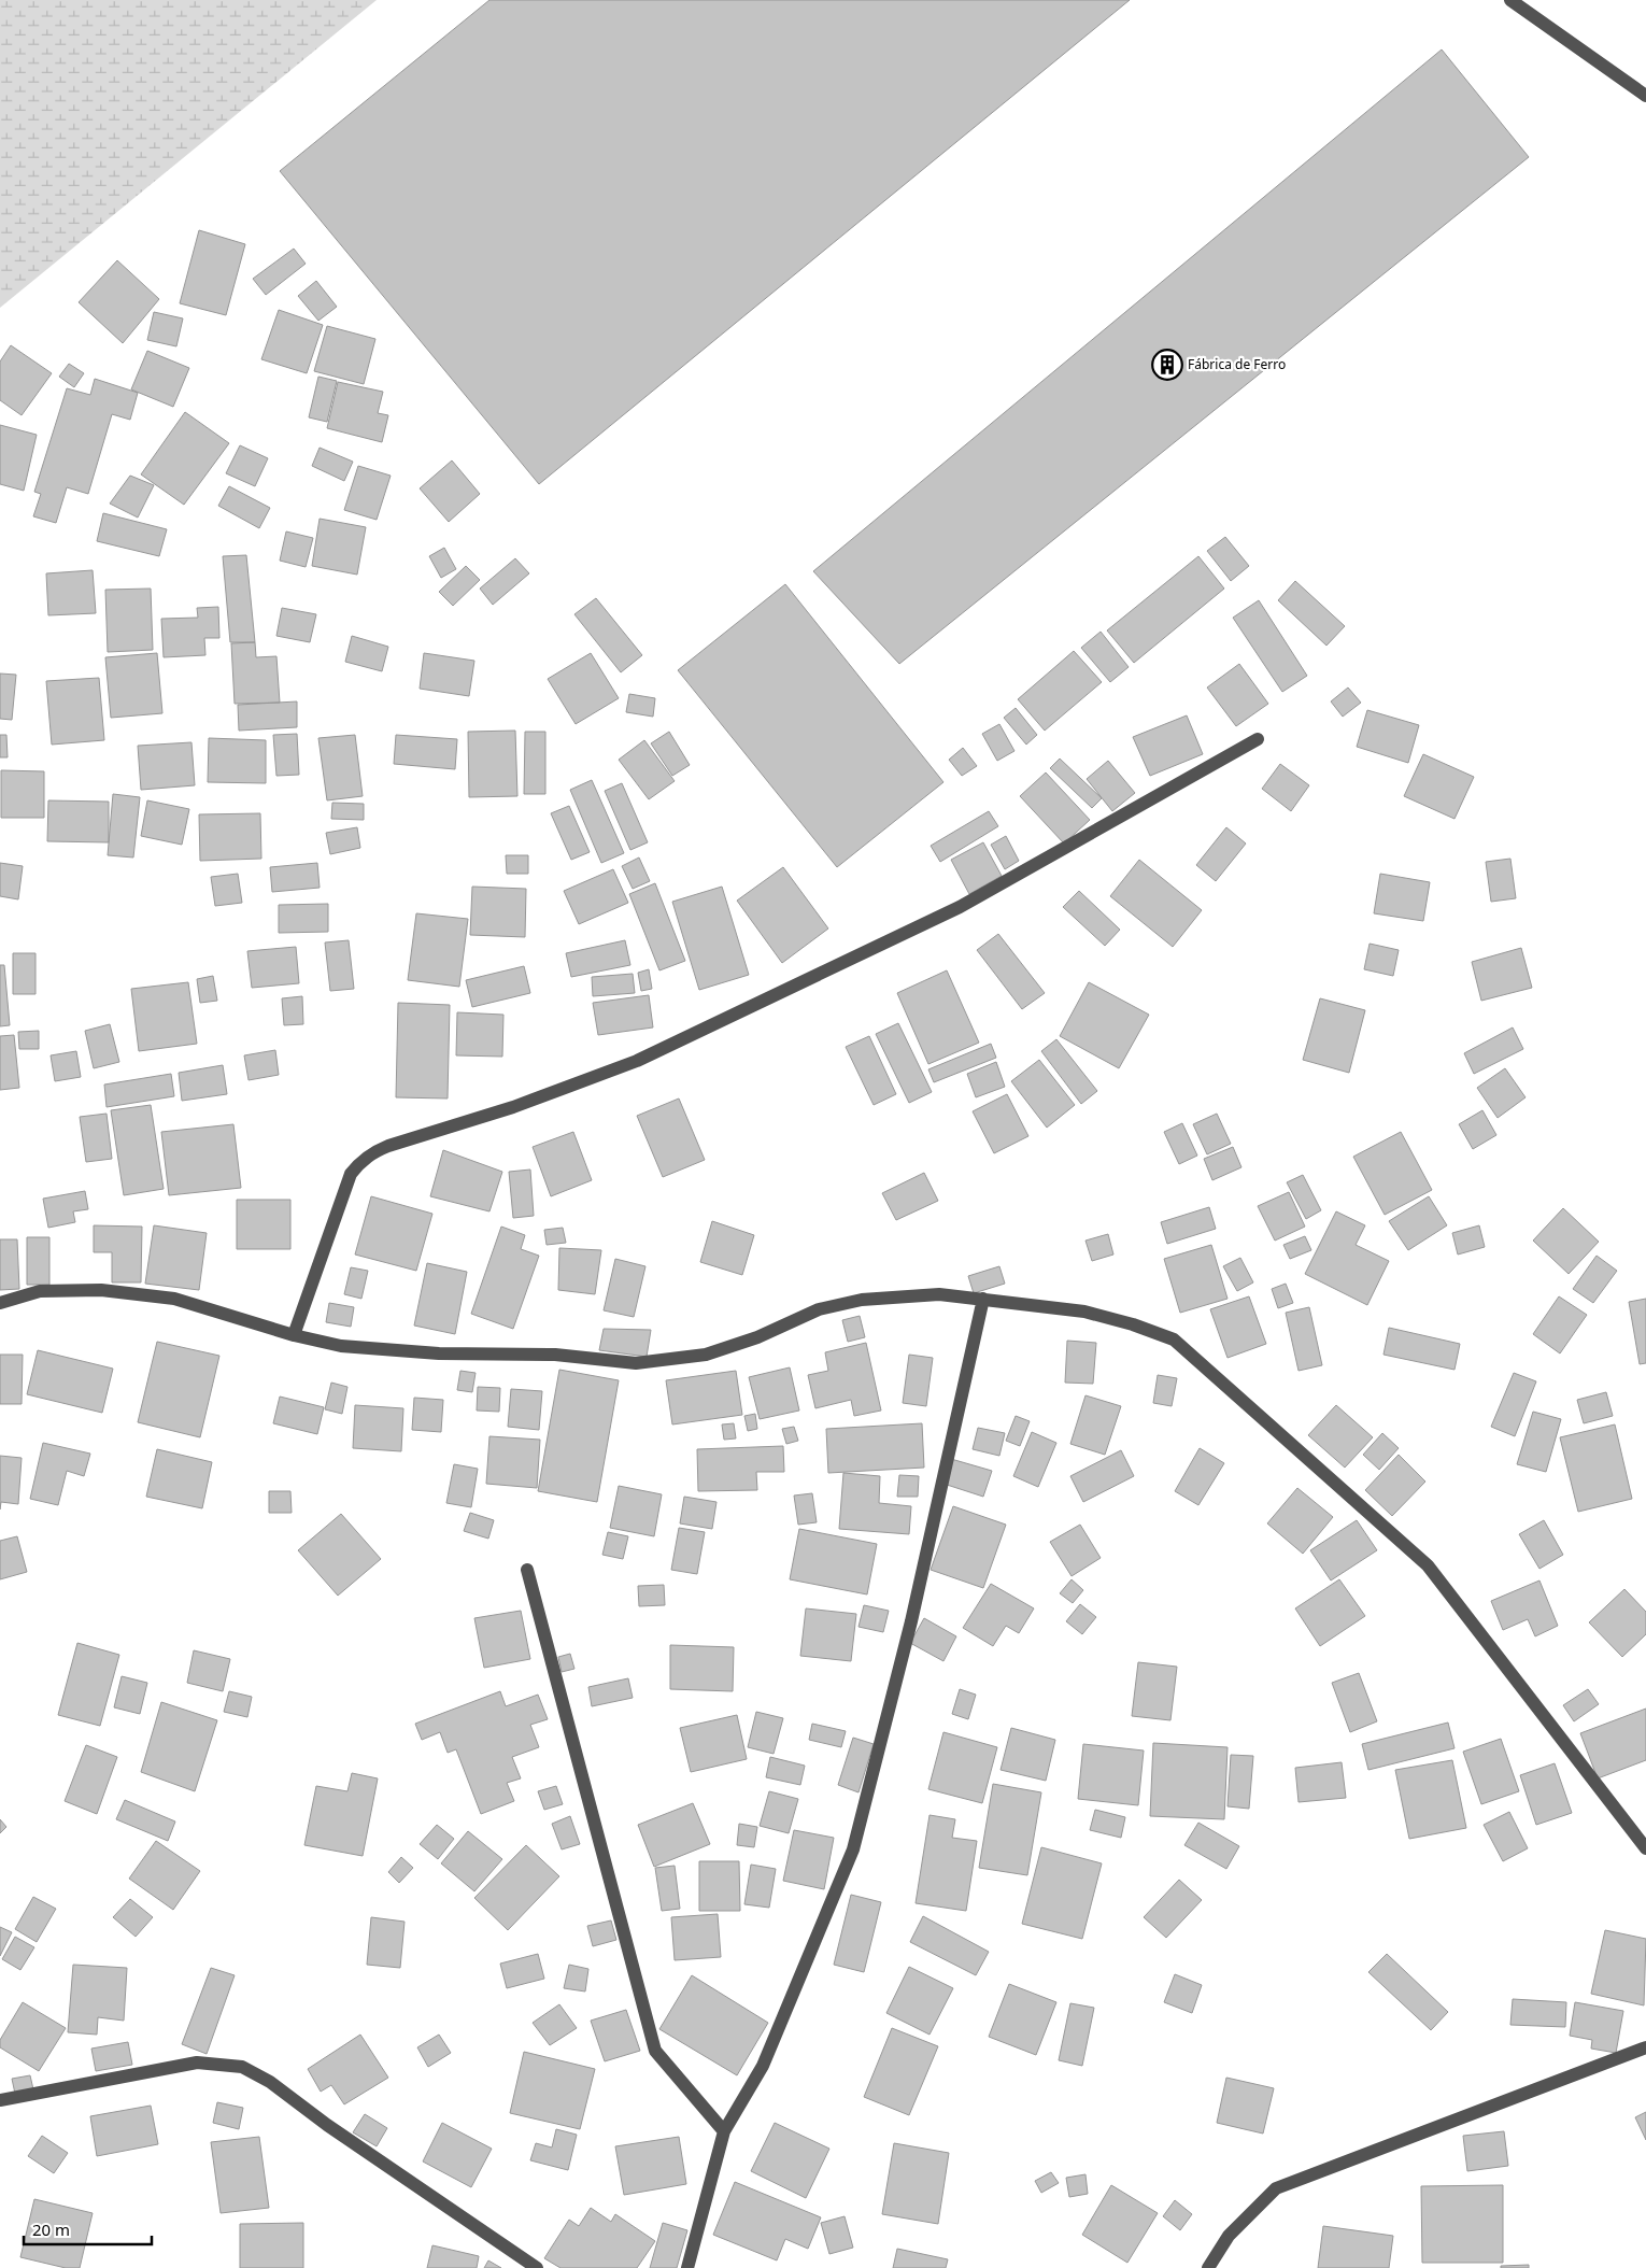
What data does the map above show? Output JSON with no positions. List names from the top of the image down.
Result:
{
  "places": {
    "building": ["Fábrica de Ferro"]
  },
  "scale_bar": "20 m"
}
